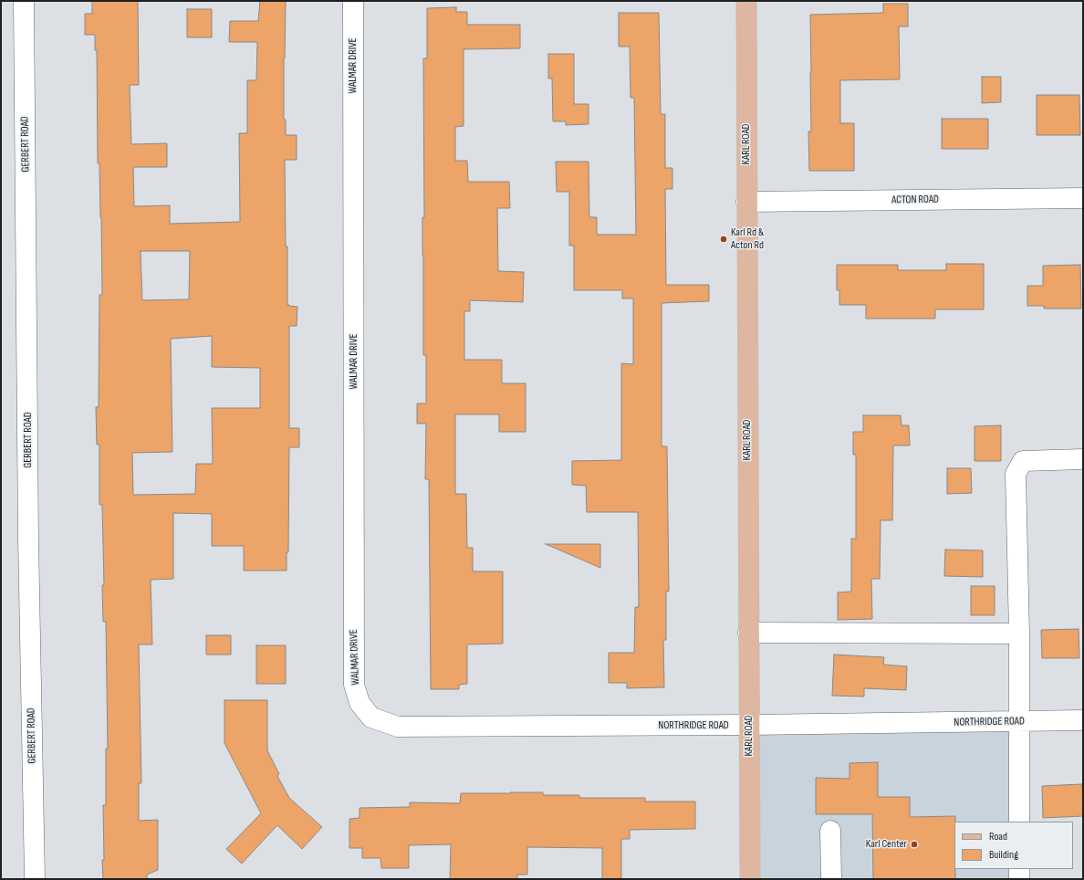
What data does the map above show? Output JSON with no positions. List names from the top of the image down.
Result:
{
  "streets": {
    "main road": ["KARL ROAD"],
    "street": [
      "WALMAR DRIVE",
      "GERBERT ROAD",
      "ACTON ROAD",
      "NORTHRIDGE ROAD"
    ]
  },
  "crossings": [
    ["WALMAR DRIVE", "NORTHRIDGE ROAD"],
    ["KARL ROAD", "ACTON ROAD"],
    ["KARL ROAD", "NORTHRIDGE ROAD"]
  ],
  "places": ["Karl Rd & Acton Rd", "Karl Center"],
  "legend": ["Road", "Building"]
}
